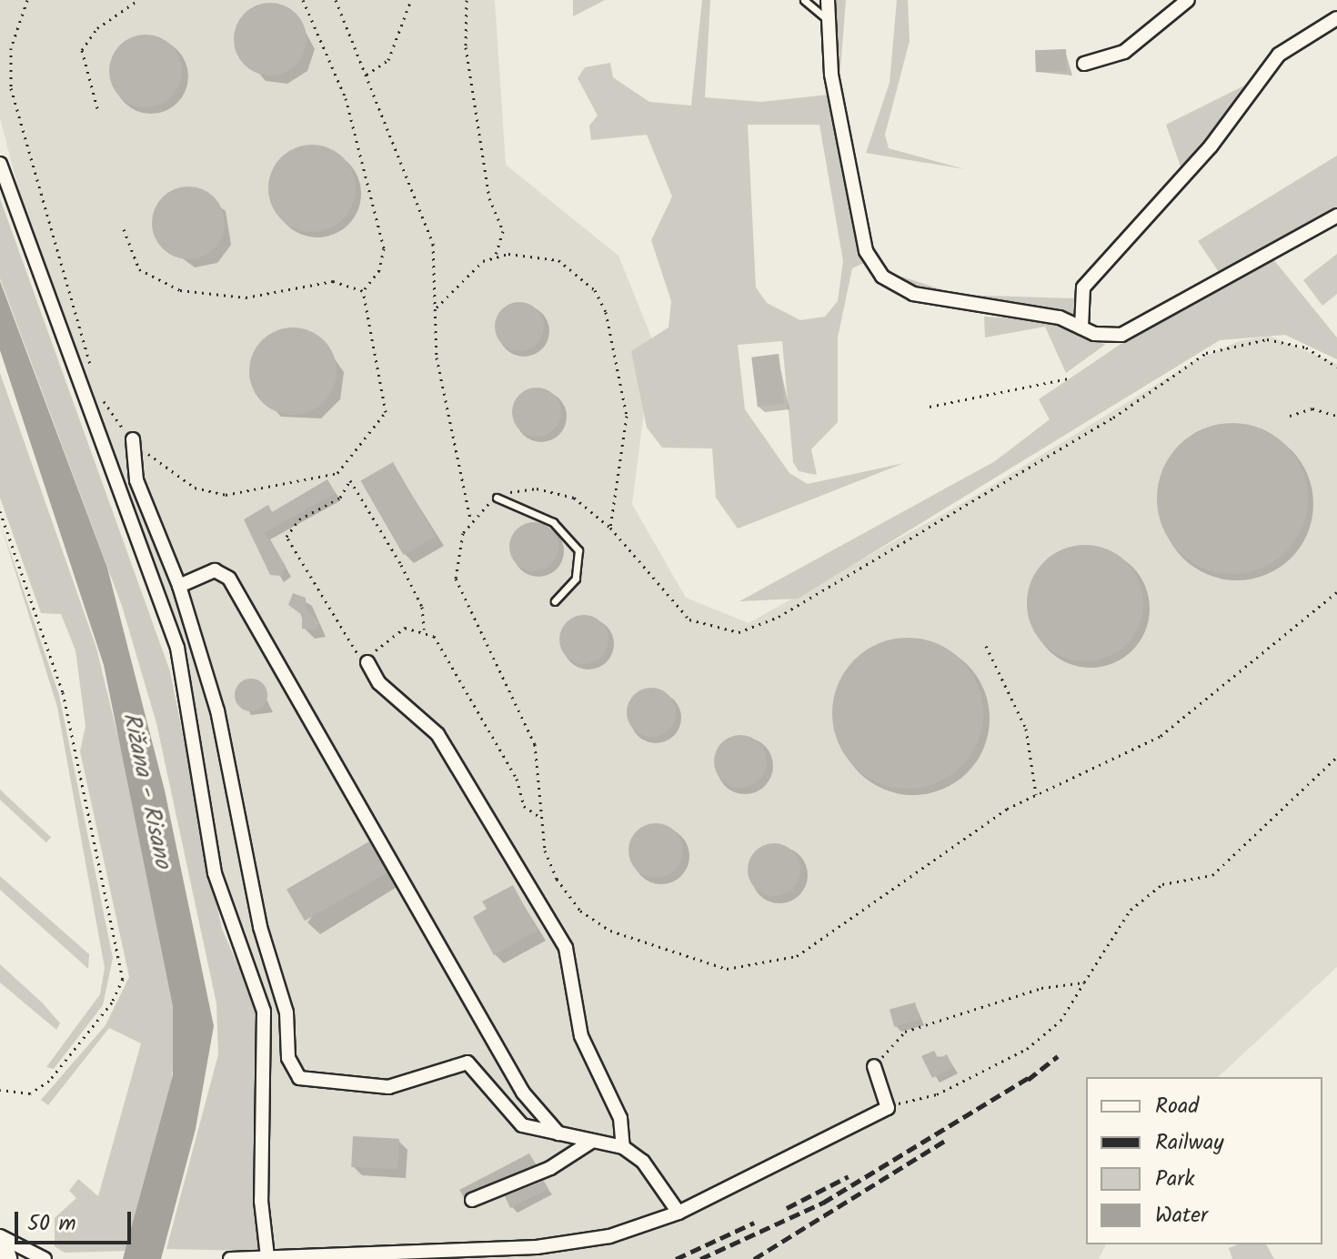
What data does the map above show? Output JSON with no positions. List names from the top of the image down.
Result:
{
  "water": ["Rižana - Risano"],
  "legend": [
    "Road",
    "Railway",
    "Park",
    "Water"
  ],
  "scale_bar": "50 m"
}
